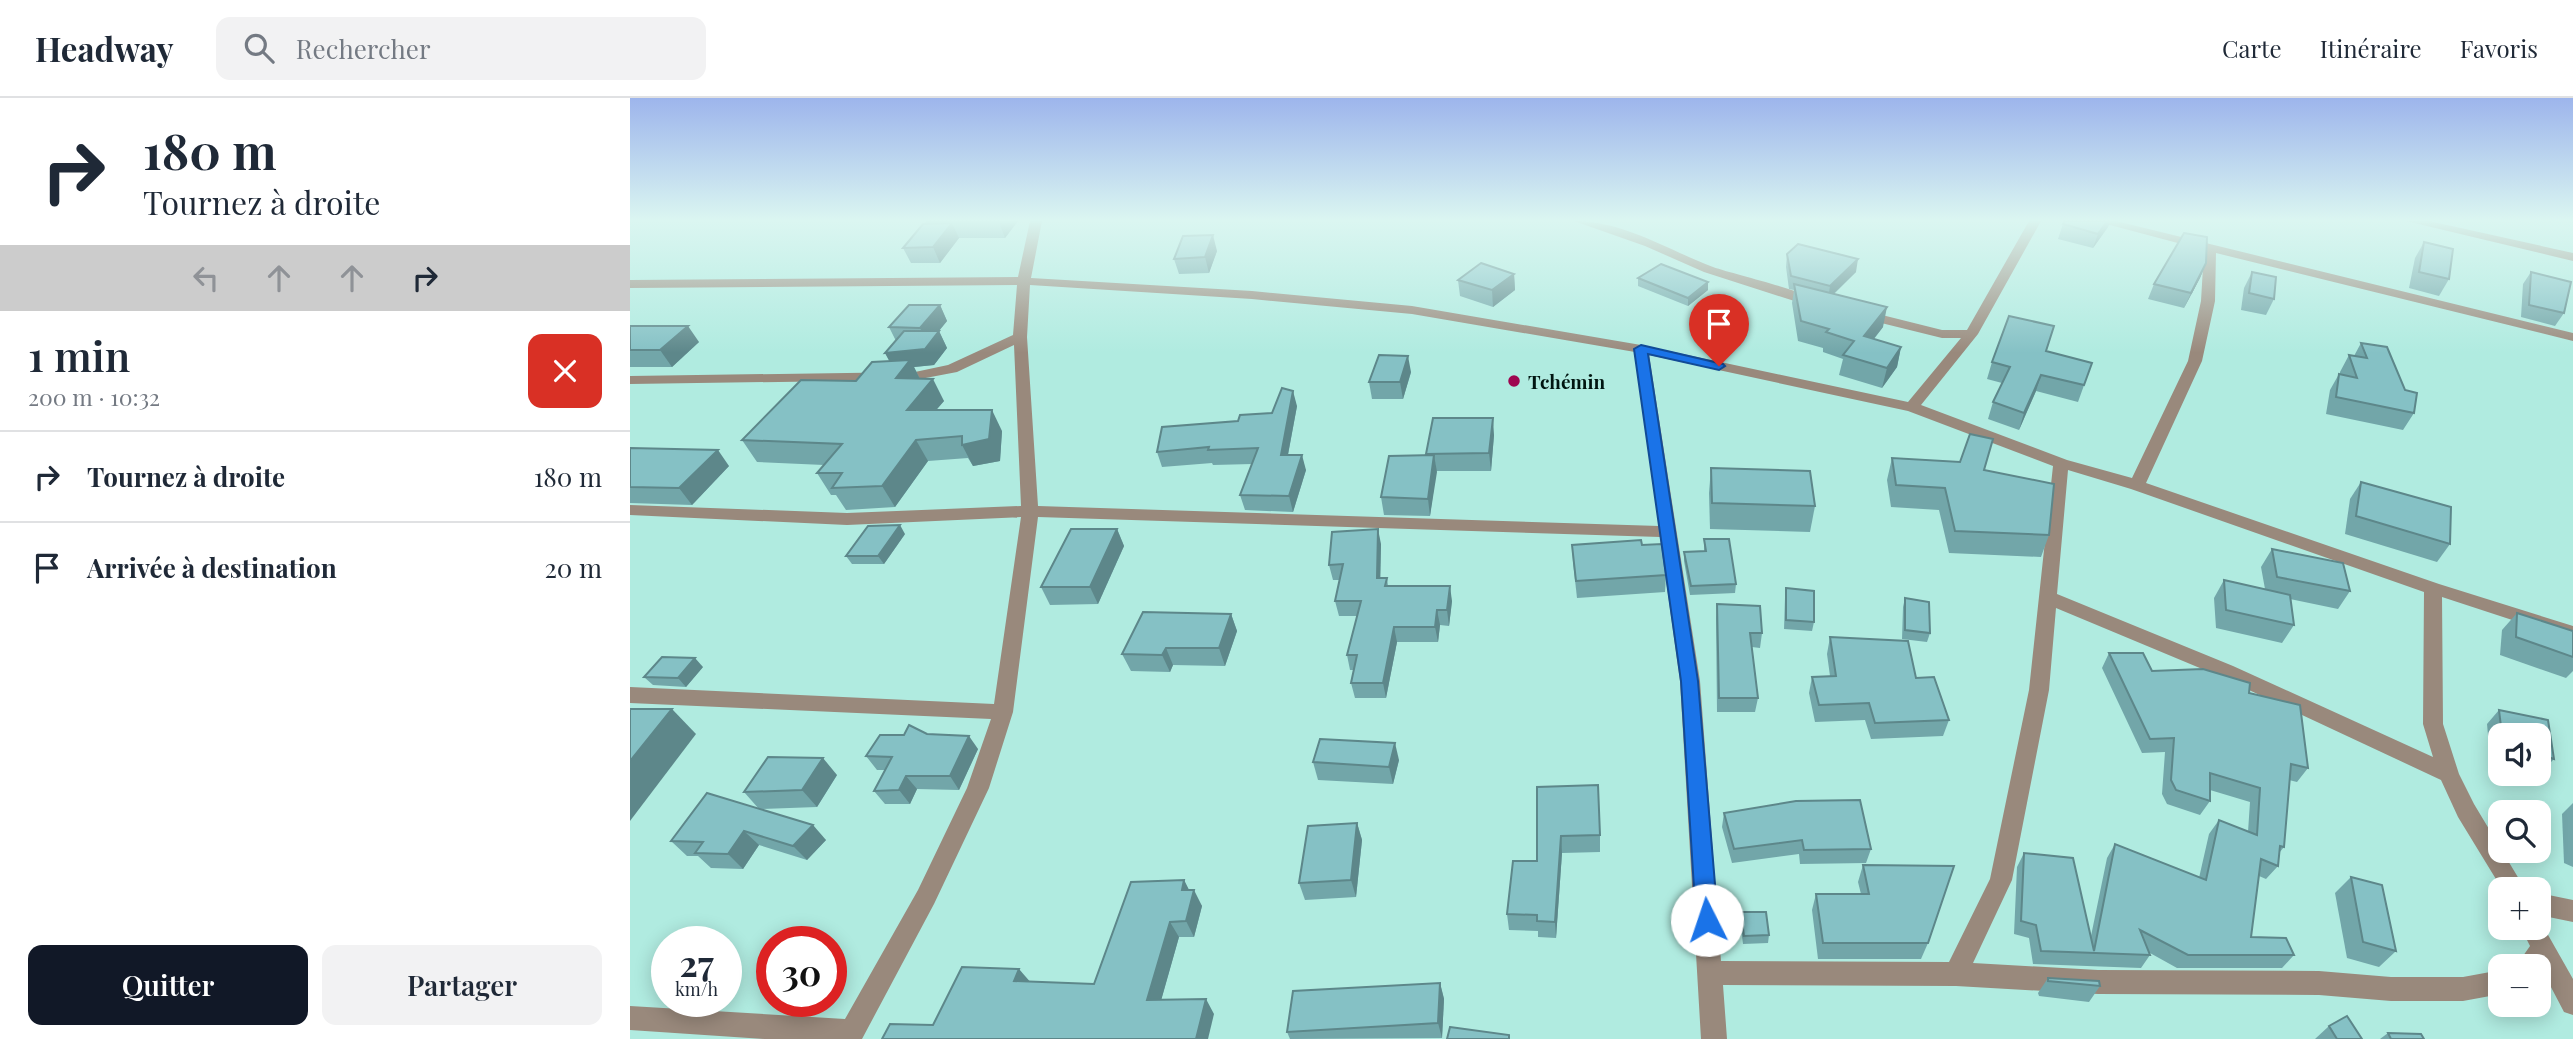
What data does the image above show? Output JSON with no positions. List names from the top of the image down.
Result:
{
  "places": ["Tchémin"],
  "page": {
    "header": "Headway",
    "search": "Rechercher",
    "nav": ["Carte", "Itinéraire", "Favoris"],
    "turn": ["180 m", "Tournez à droite"],
    "heading": ["1 min", "200 m · 10:32"],
    "list": [
      {
        "name": "Tournez à droite",
        "value": "180 m"
      },
      {
        "name": "Arrivée à destination",
        "value": "20 m"
      }
    ],
    "map_buttons": ["+", "−"],
    "speed": "27 km/h",
    "limit": "30",
    "buttons": ["Quitter", "Partager"]
  }
}
